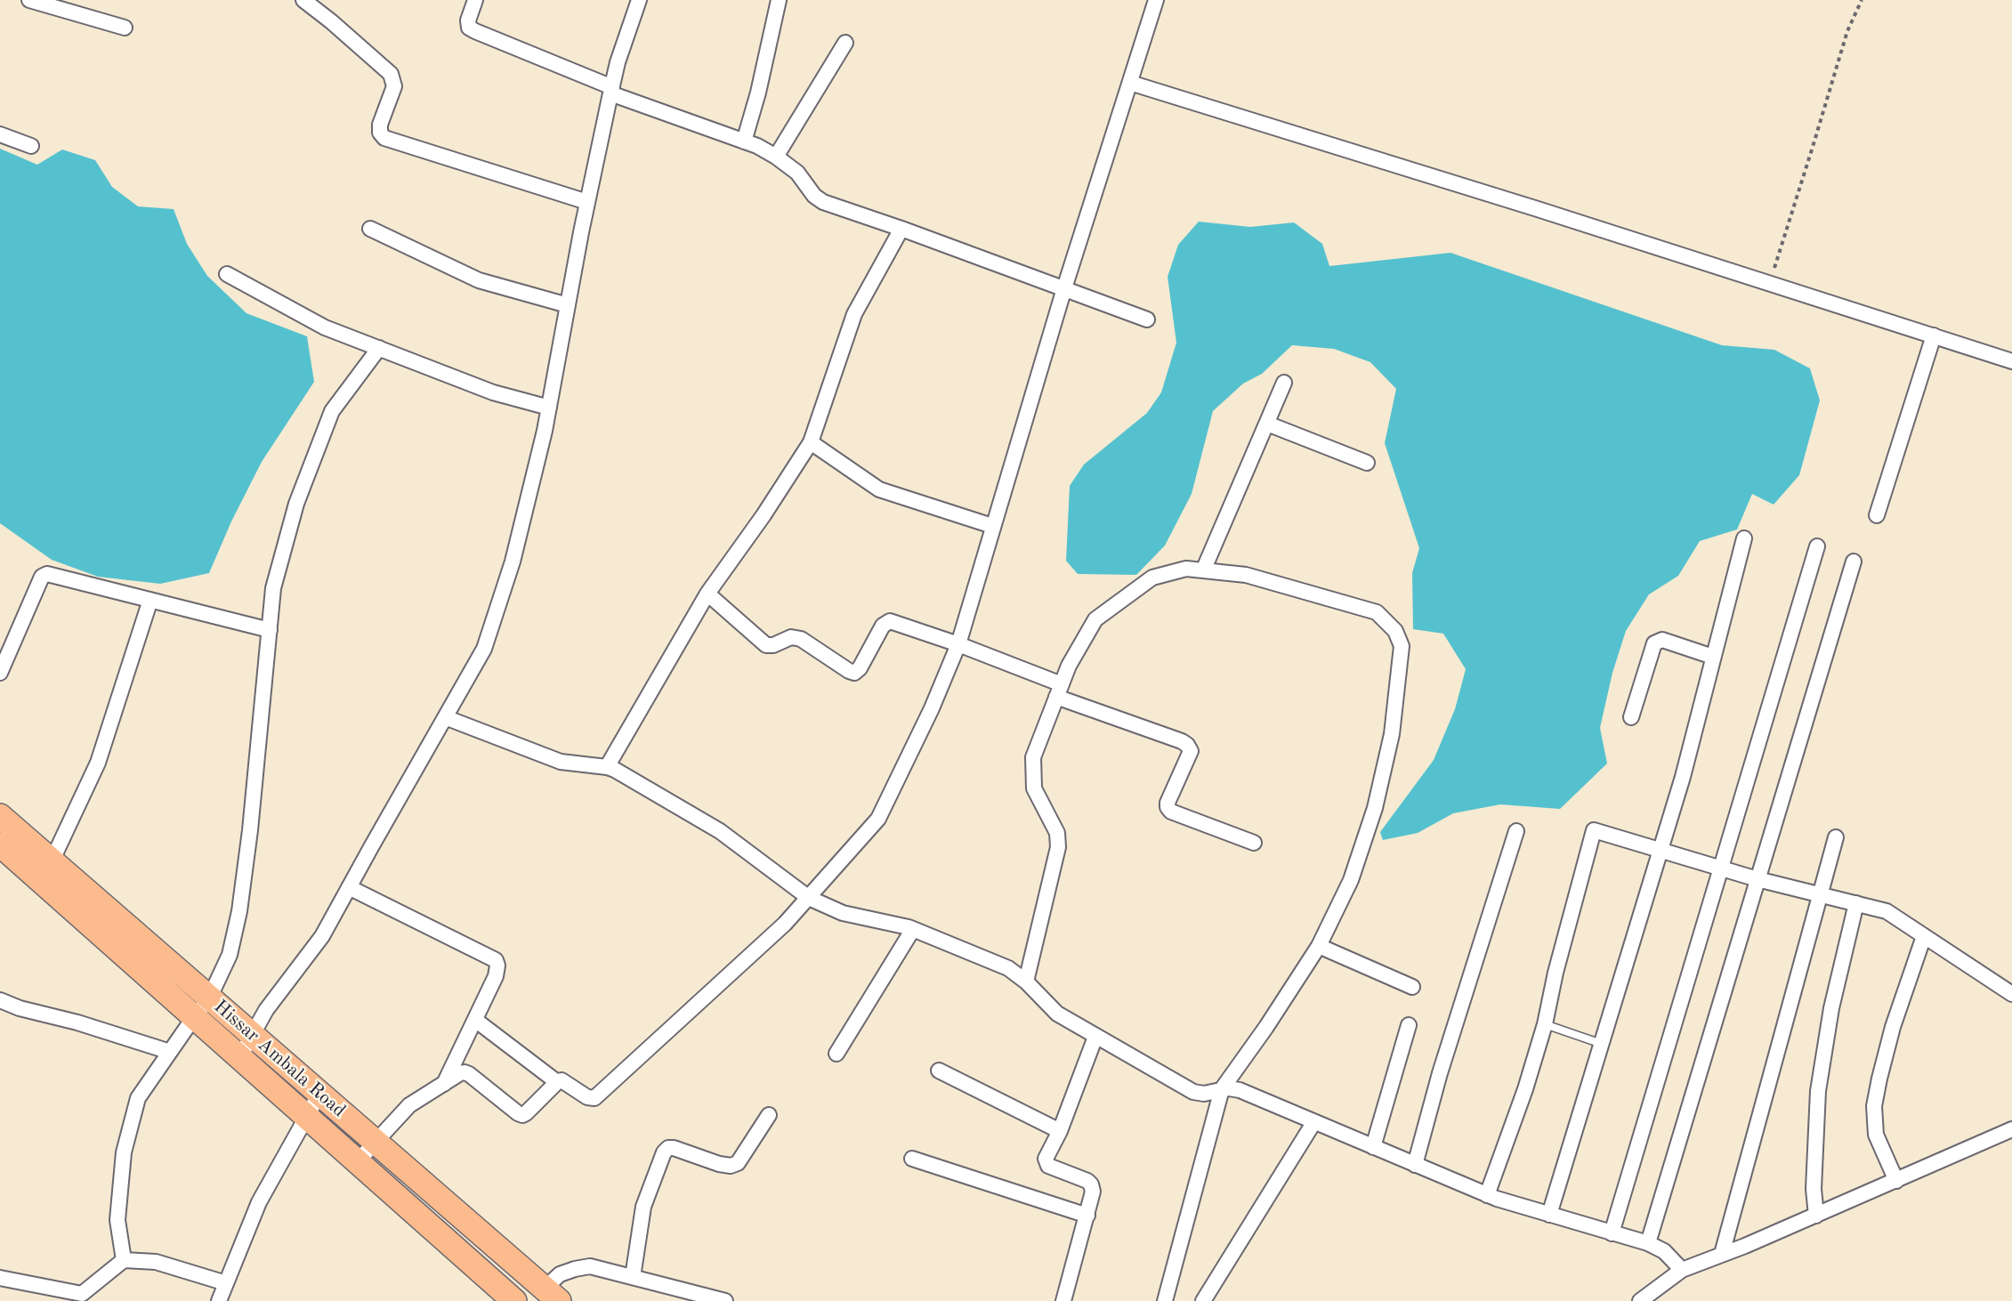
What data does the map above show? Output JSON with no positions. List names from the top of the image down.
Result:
{
  "streets": {
    "main road": ["Hissar Ambala Road"]
  }
}
